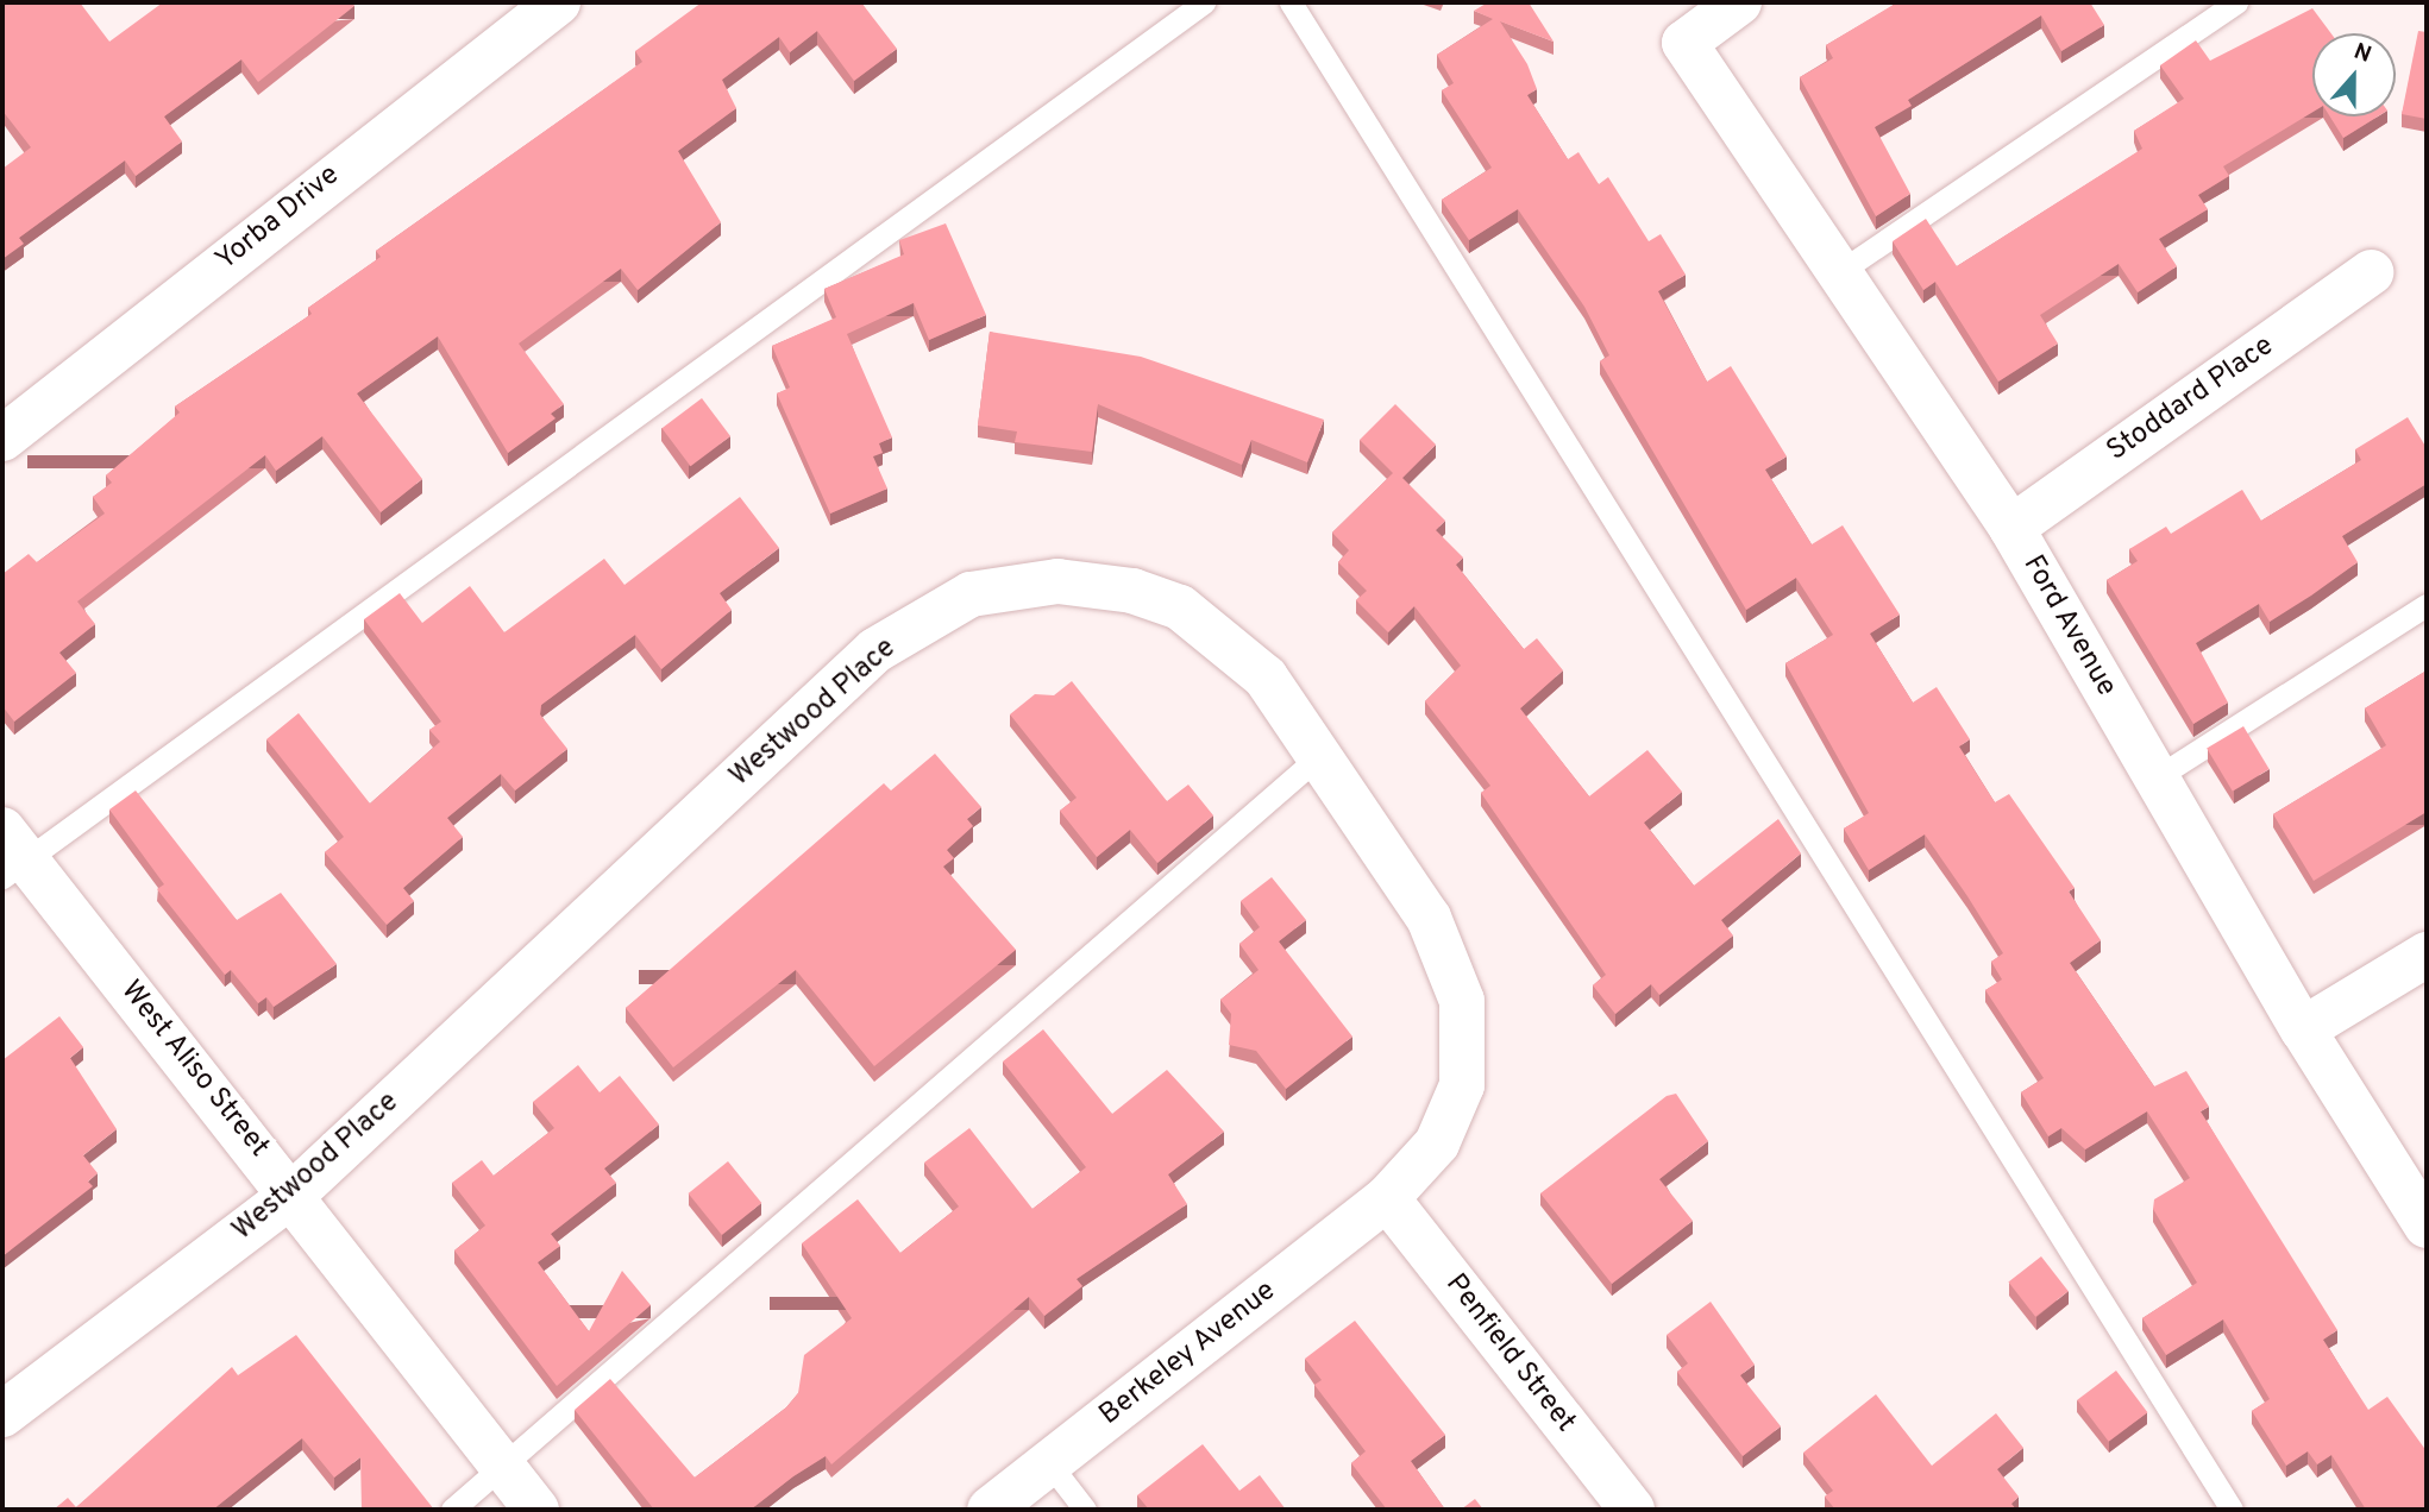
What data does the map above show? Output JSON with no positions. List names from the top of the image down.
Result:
{
  "streets": {
    "street": [
      "Yorba Drive",
      "Stoddard Place",
      "Ford Avenue",
      "Westwood Place",
      "West Aliso Street",
      "Berkeley Avenue",
      "Penfield Street"
    ]
  },
  "crossings": [
    ["Stoddard Place", "Ford Avenue"],
    ["Westwood Place", "West Aliso Street"],
    ["Westwood Place", "Berkeley Avenue"],
    ["Westwood Place", "Penfield Street"],
    ["Berkeley Avenue", "Penfield Street"]
  ],
  "north": "top"
}
